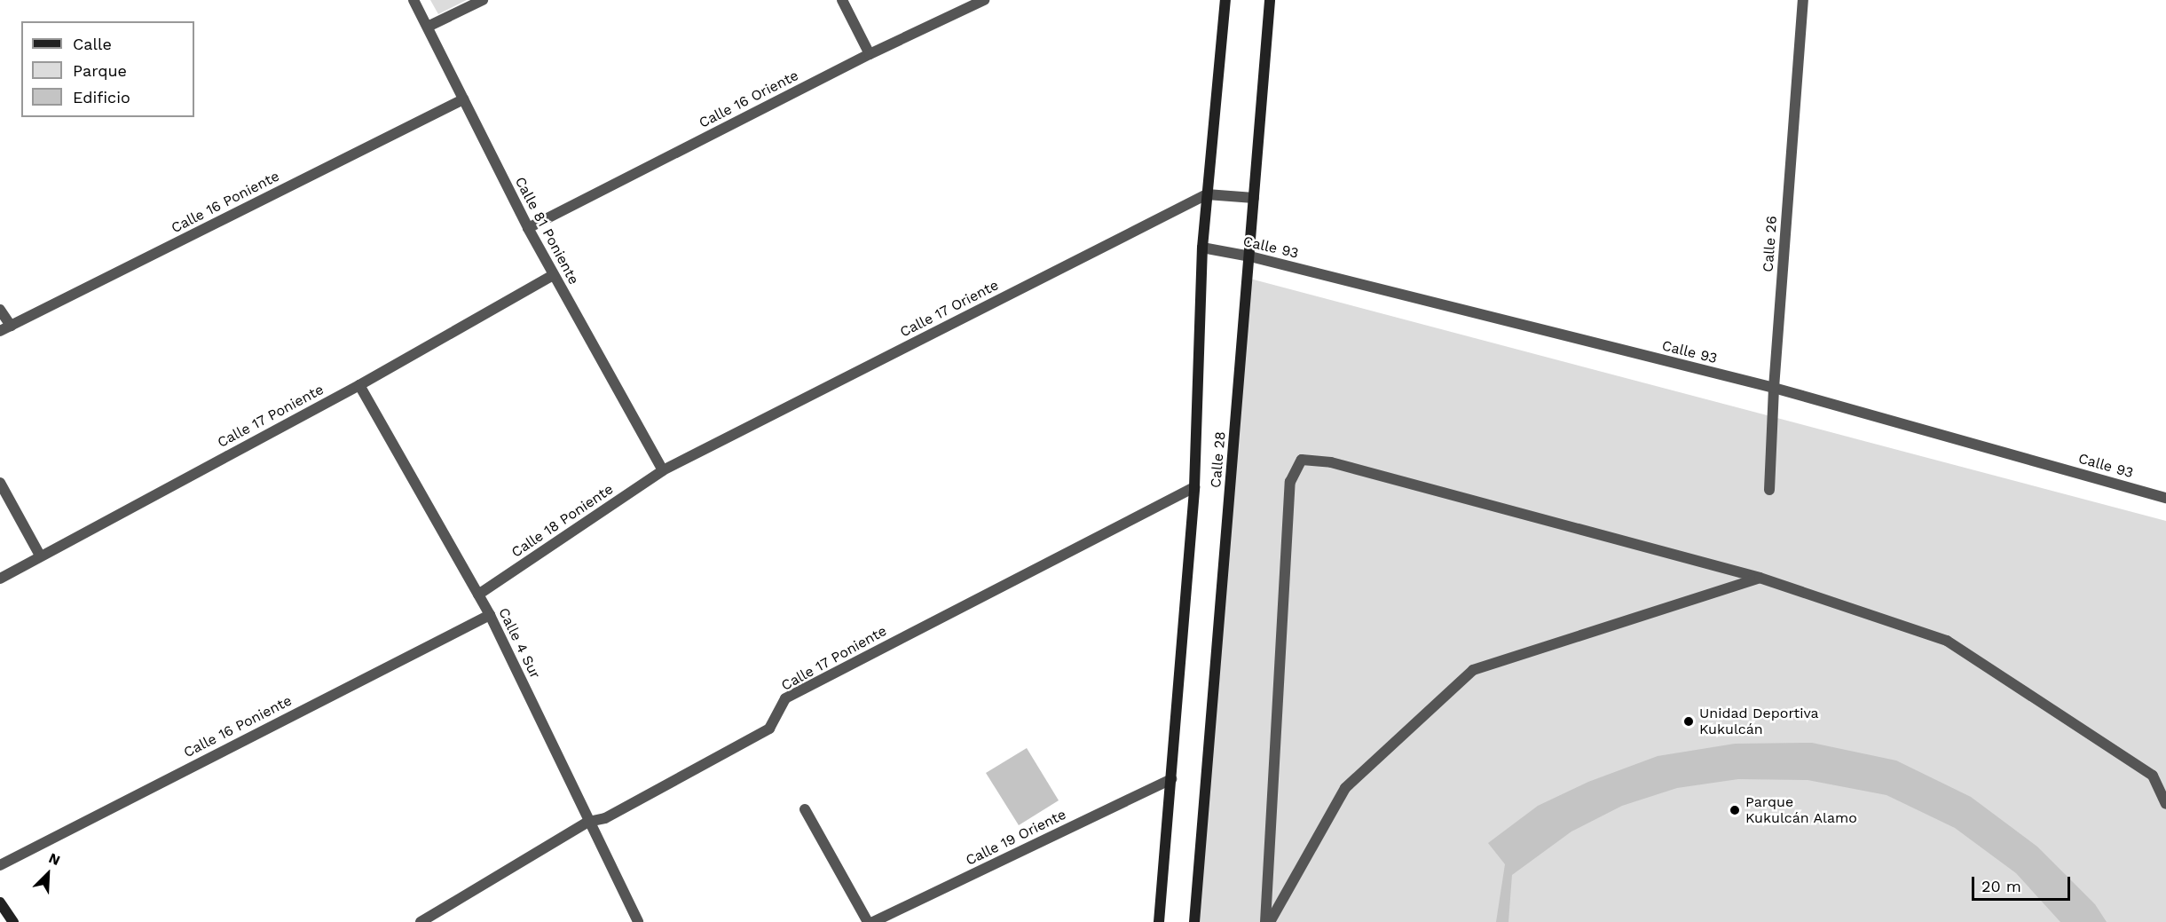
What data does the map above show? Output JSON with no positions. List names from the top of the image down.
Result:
{
  "streets": {
    "street": [
      "Calle 16 Oriente",
      "Calle 16 Poniente",
      "Calle 81 Poniente",
      "Calle 26",
      "Calle 93",
      "Calle 17 Oriente",
      "Calle 17 Poniente",
      "Calle 28",
      "Calle 18 Poniente",
      "Calle 4 Sur",
      "Calle 19 Oriente"
    ]
  },
  "crossings": [
    ["Calle 16 Oriente", "Calle 81 Poniente"],
    ["Calle 16 Poniente", "Calle 81 Poniente"],
    ["Calle 16 Poniente", "Calle 4 Sur"],
    ["Calle 81 Poniente", "Calle 17 Oriente"],
    ["Calle 81 Poniente", "Calle 17 Poniente"],
    ["Calle 81 Poniente", "Calle 18 Poniente"],
    ["Calle 26", "Calle 93"],
    ["Calle 93", "Calle 28"],
    ["Calle 17 Oriente", "Calle 28"],
    ["Calle 17 Oriente", "Calle 18 Poniente"],
    ["Calle 17 Poniente", "Calle 28"],
    ["Calle 17 Poniente", "Calle 4 Sur"],
    ["Calle 28", "Calle 19 Oriente"],
    ["Calle 18 Poniente", "Calle 4 Sur"]
  ],
  "places": ["Unidad Deportiva Kukulcán", "Parque Kukulcán Alamo"],
  "legend": ["Calle", "Parque", "Edificio"],
  "scale_bar": "20 m",
  "north": "top right"
}
